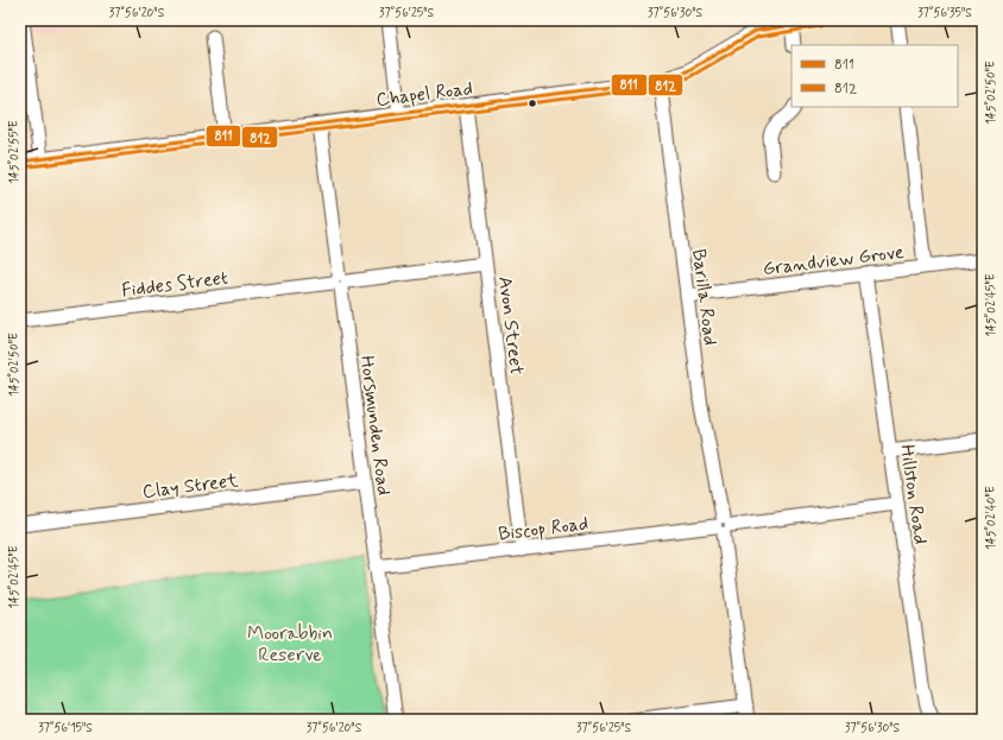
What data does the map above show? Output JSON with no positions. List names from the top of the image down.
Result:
{
  "streets": {
    "street": [
      "Chapel Road",
      "Grandview Grove",
      "Fiddes Street",
      "Barilla Road",
      "Avon Street",
      "Horsmunden Road",
      "Clay Street",
      "Hillston Road",
      "Biscop Road"
    ]
  },
  "crossings": [
    ["Chapel Road", "Barilla Road"],
    ["Chapel Road", "Avon Street"],
    ["Chapel Road", "Horsmunden Road"],
    ["Grandview Grove", "Barilla Road"],
    ["Grandview Grove", "Hillston Road"],
    ["Fiddes Street", "Avon Street"],
    ["Fiddes Street", "Horsmunden Road"],
    ["Barilla Road", "Biscop Road"],
    ["Avon Street", "Biscop Road"],
    ["Horsmunden Road", "Clay Street"],
    ["Horsmunden Road", "Biscop Road"],
    ["Hillston Road", "Biscop Road"]
  ],
  "parks": ["Moorabbin Reserve"],
  "lines": ["transit line 811", "transit line 812"],
  "legend": ["811", "812"],
  "coordinates": [
    "37°56'20\"S",
    "37°56'25\"S",
    "37°56'30\"S",
    "37°56'35\"S",
    "145°02'50\"E",
    "145°02'55\"E",
    "145°02'45\"E",
    "145°02'40\"E",
    "37°56'15\"S"
  ]
}
